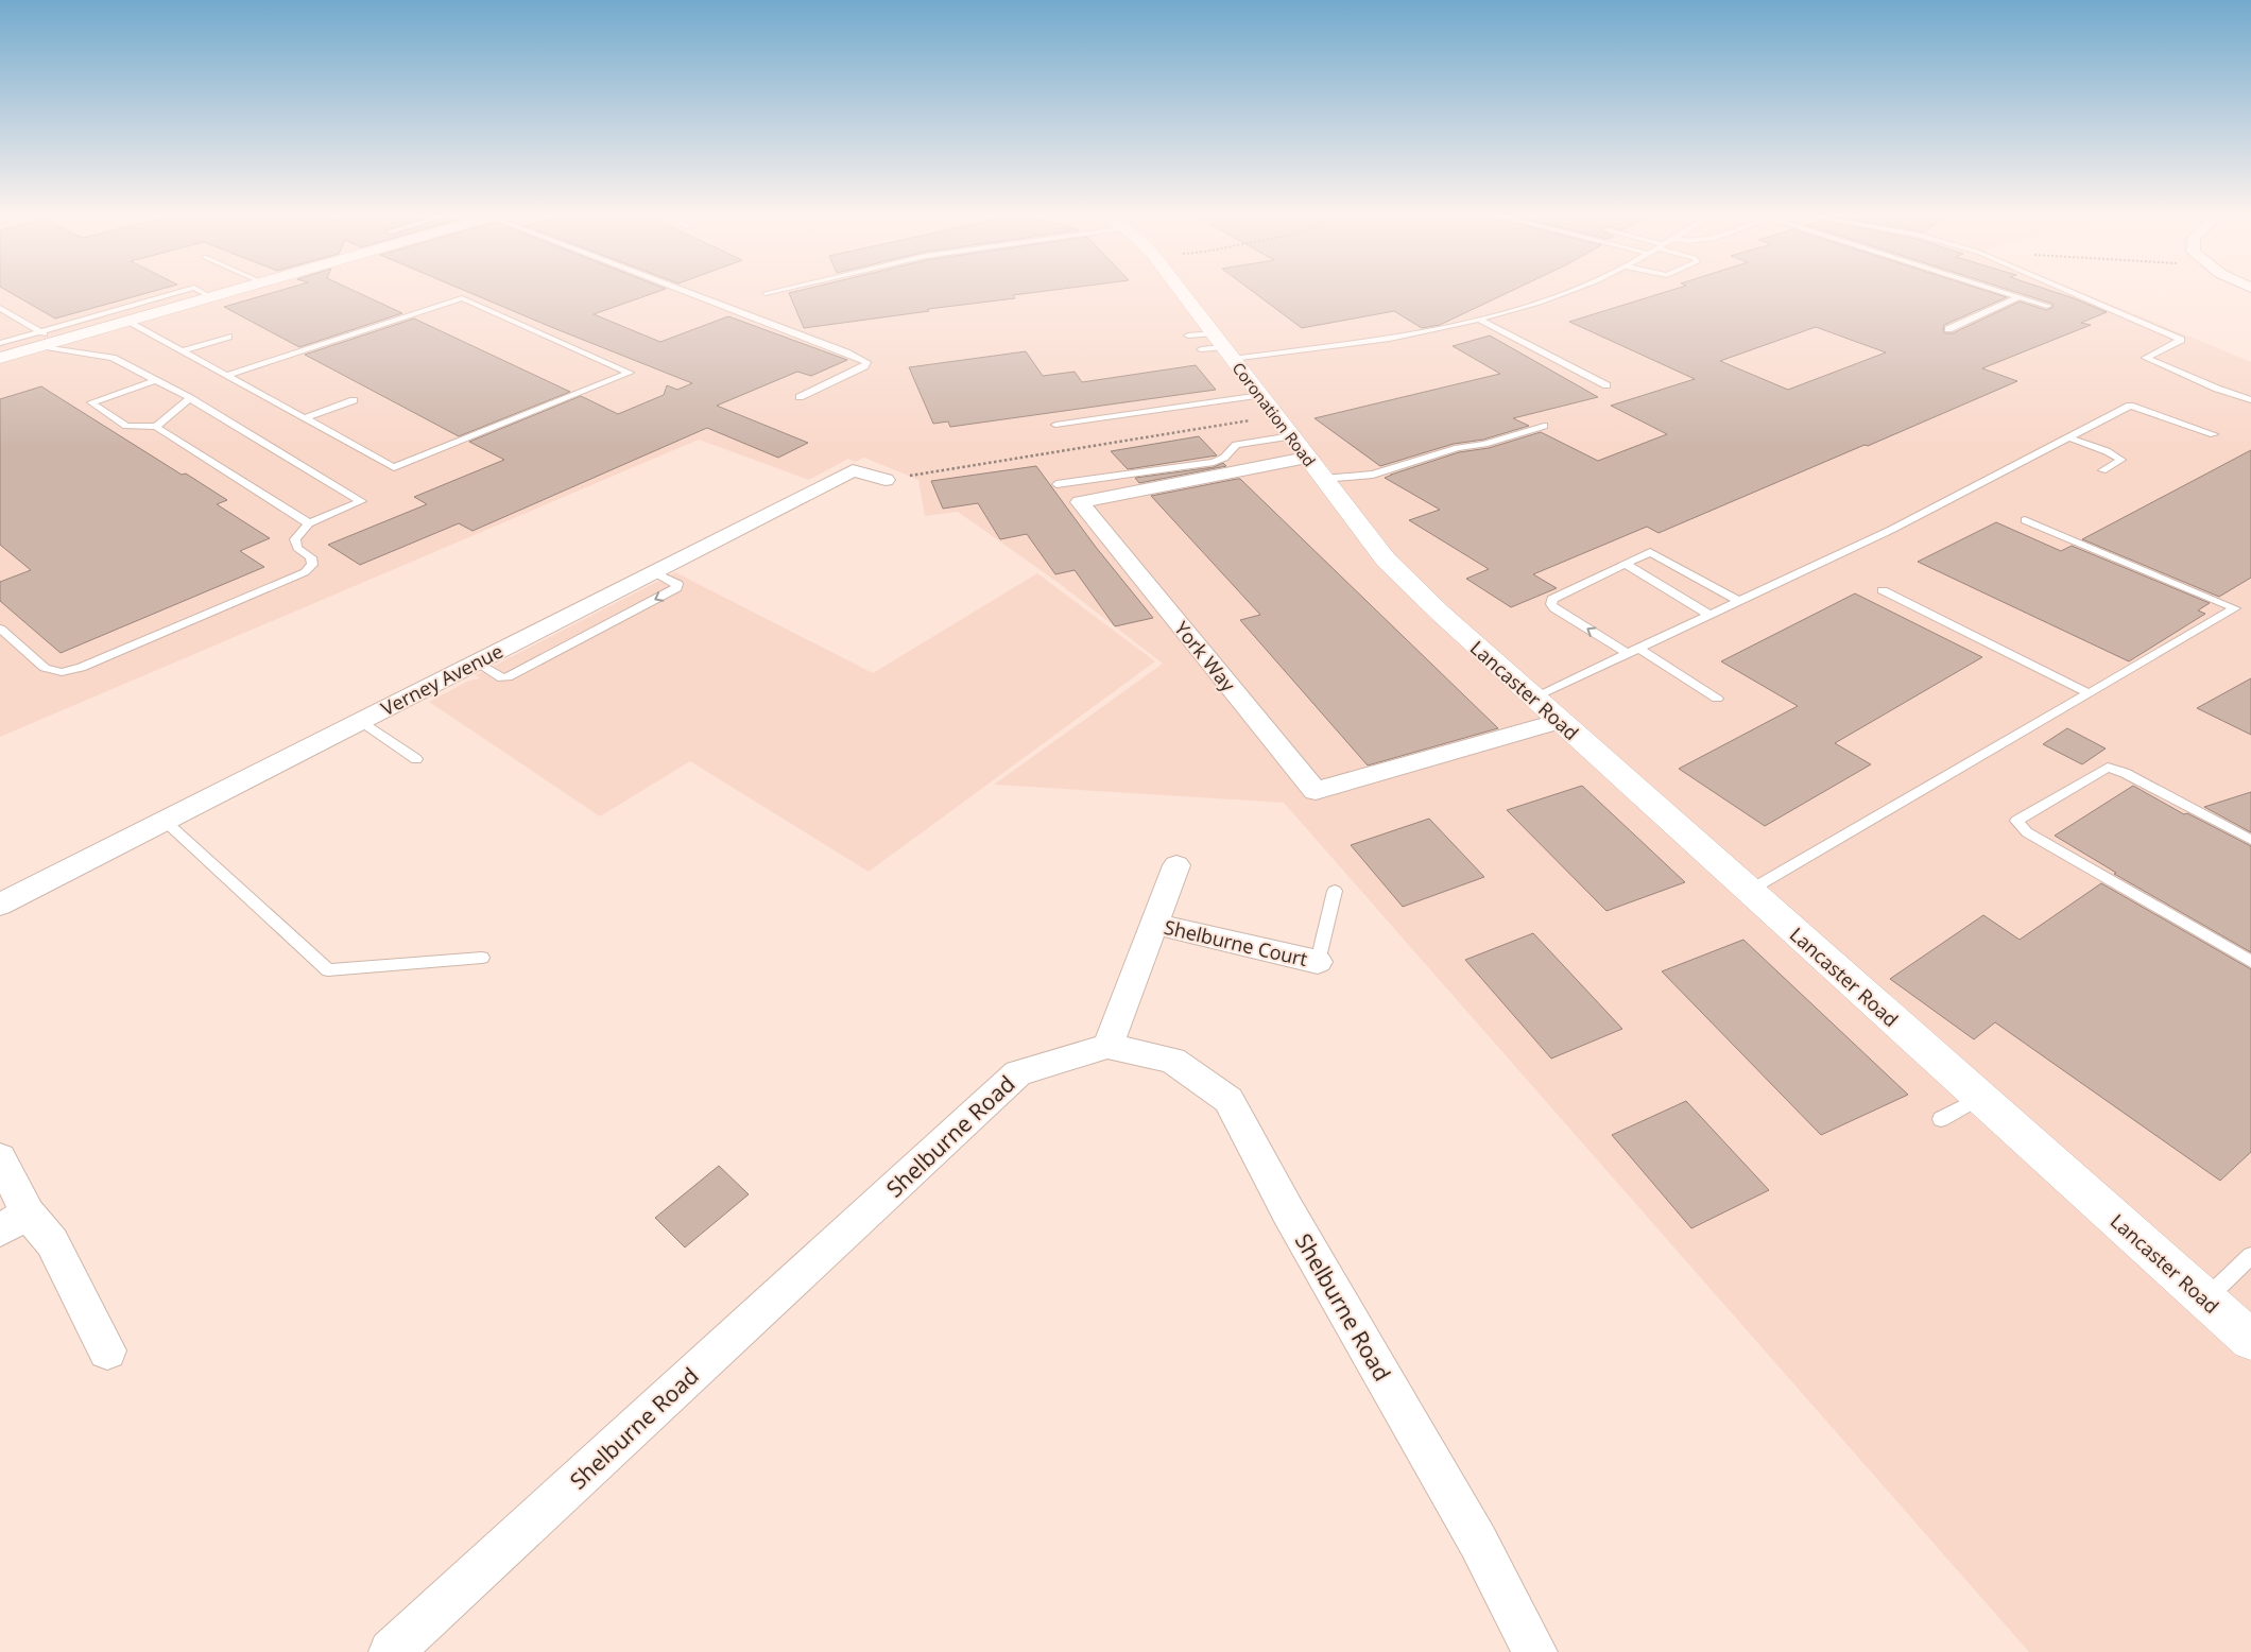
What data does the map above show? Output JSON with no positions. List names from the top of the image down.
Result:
{
  "streets": {
    "street": [
      "Coronation Road",
      "York Way",
      "Verney Avenue",
      "Lancaster Road",
      "Shelburne Court",
      "Shelburne Road"
    ]
  },
  "crossings": [
    ["Coronation Road", "York Way"],
    ["Coronation Road", "Lancaster Road"],
    ["York Way", "Lancaster Road"],
    ["Shelburne Court", "Shelburne Road"]
  ]
}
